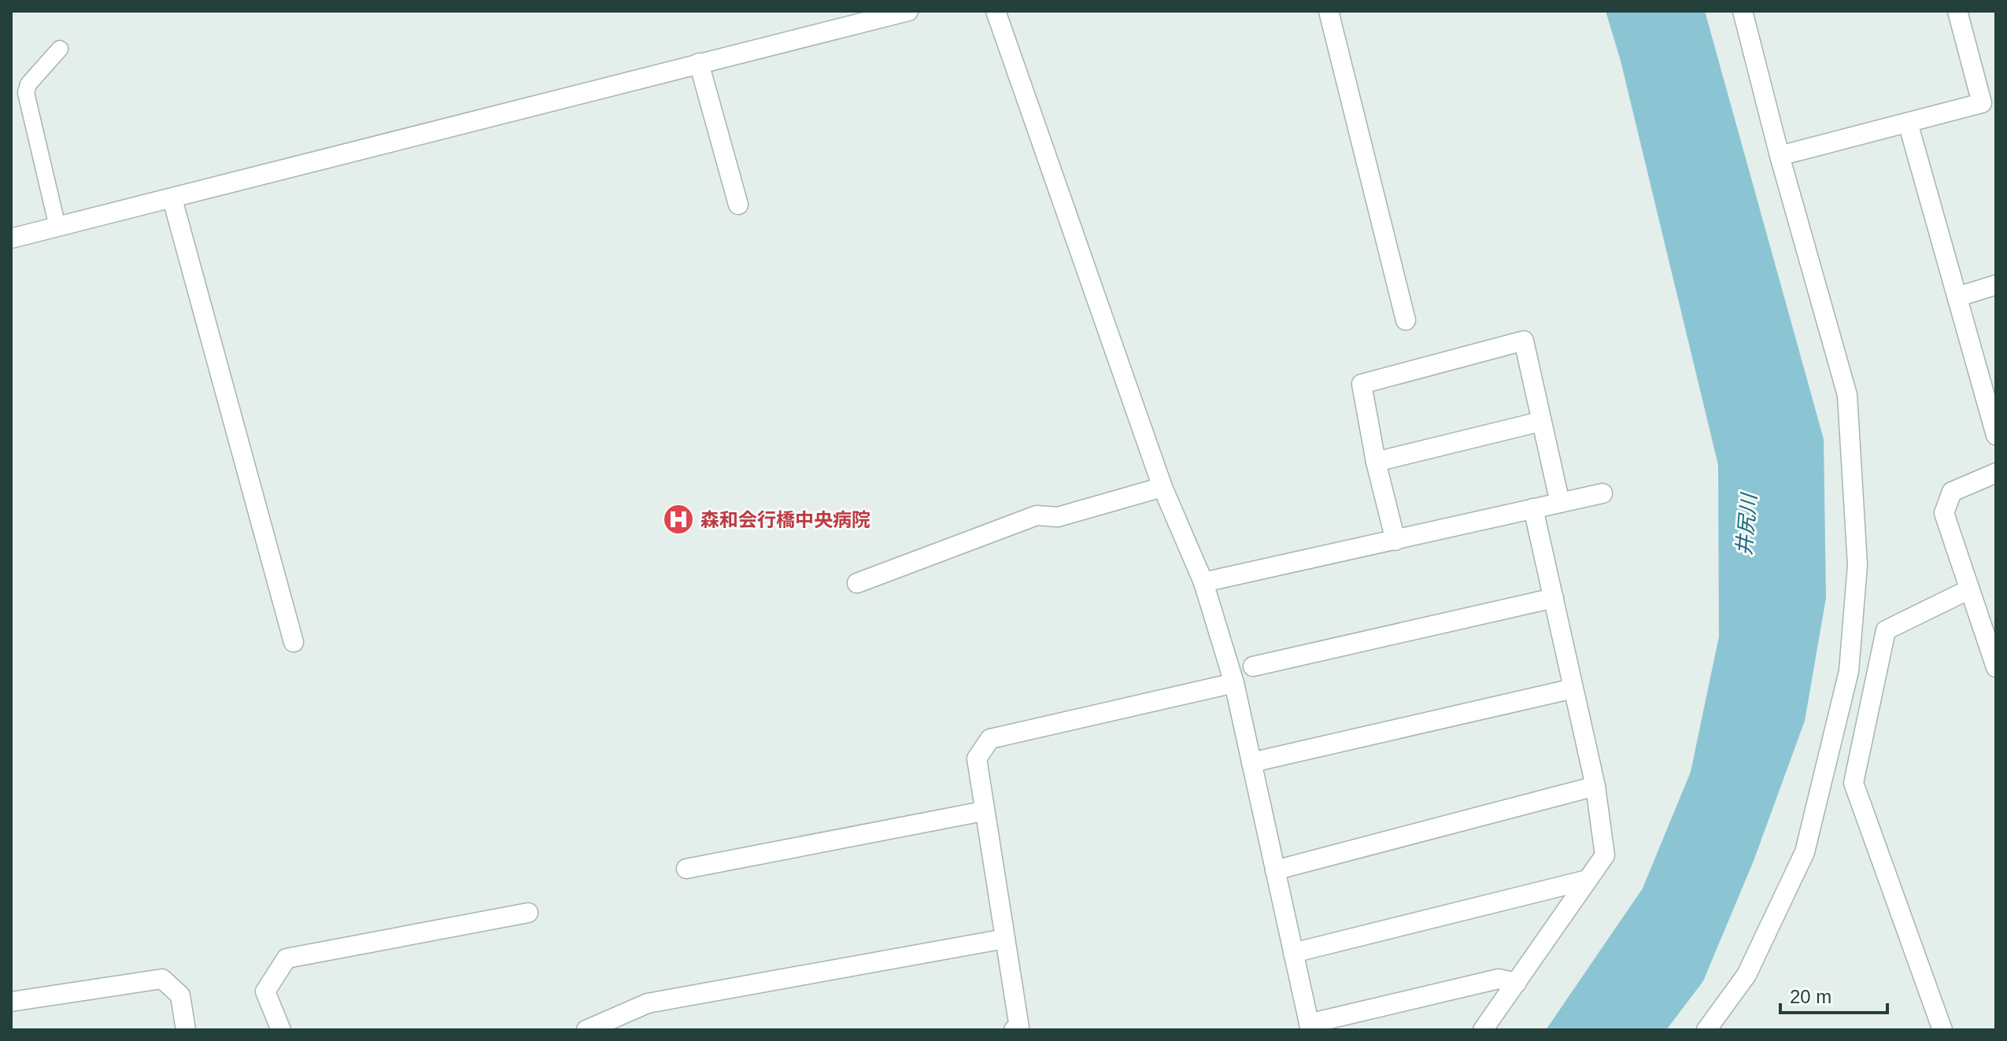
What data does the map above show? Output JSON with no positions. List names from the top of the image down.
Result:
{
  "water": ["井尻川"],
  "places": {
    "hospital": ["森和会行橋中央病院"]
  },
  "scale_bar": "20 m"
}
